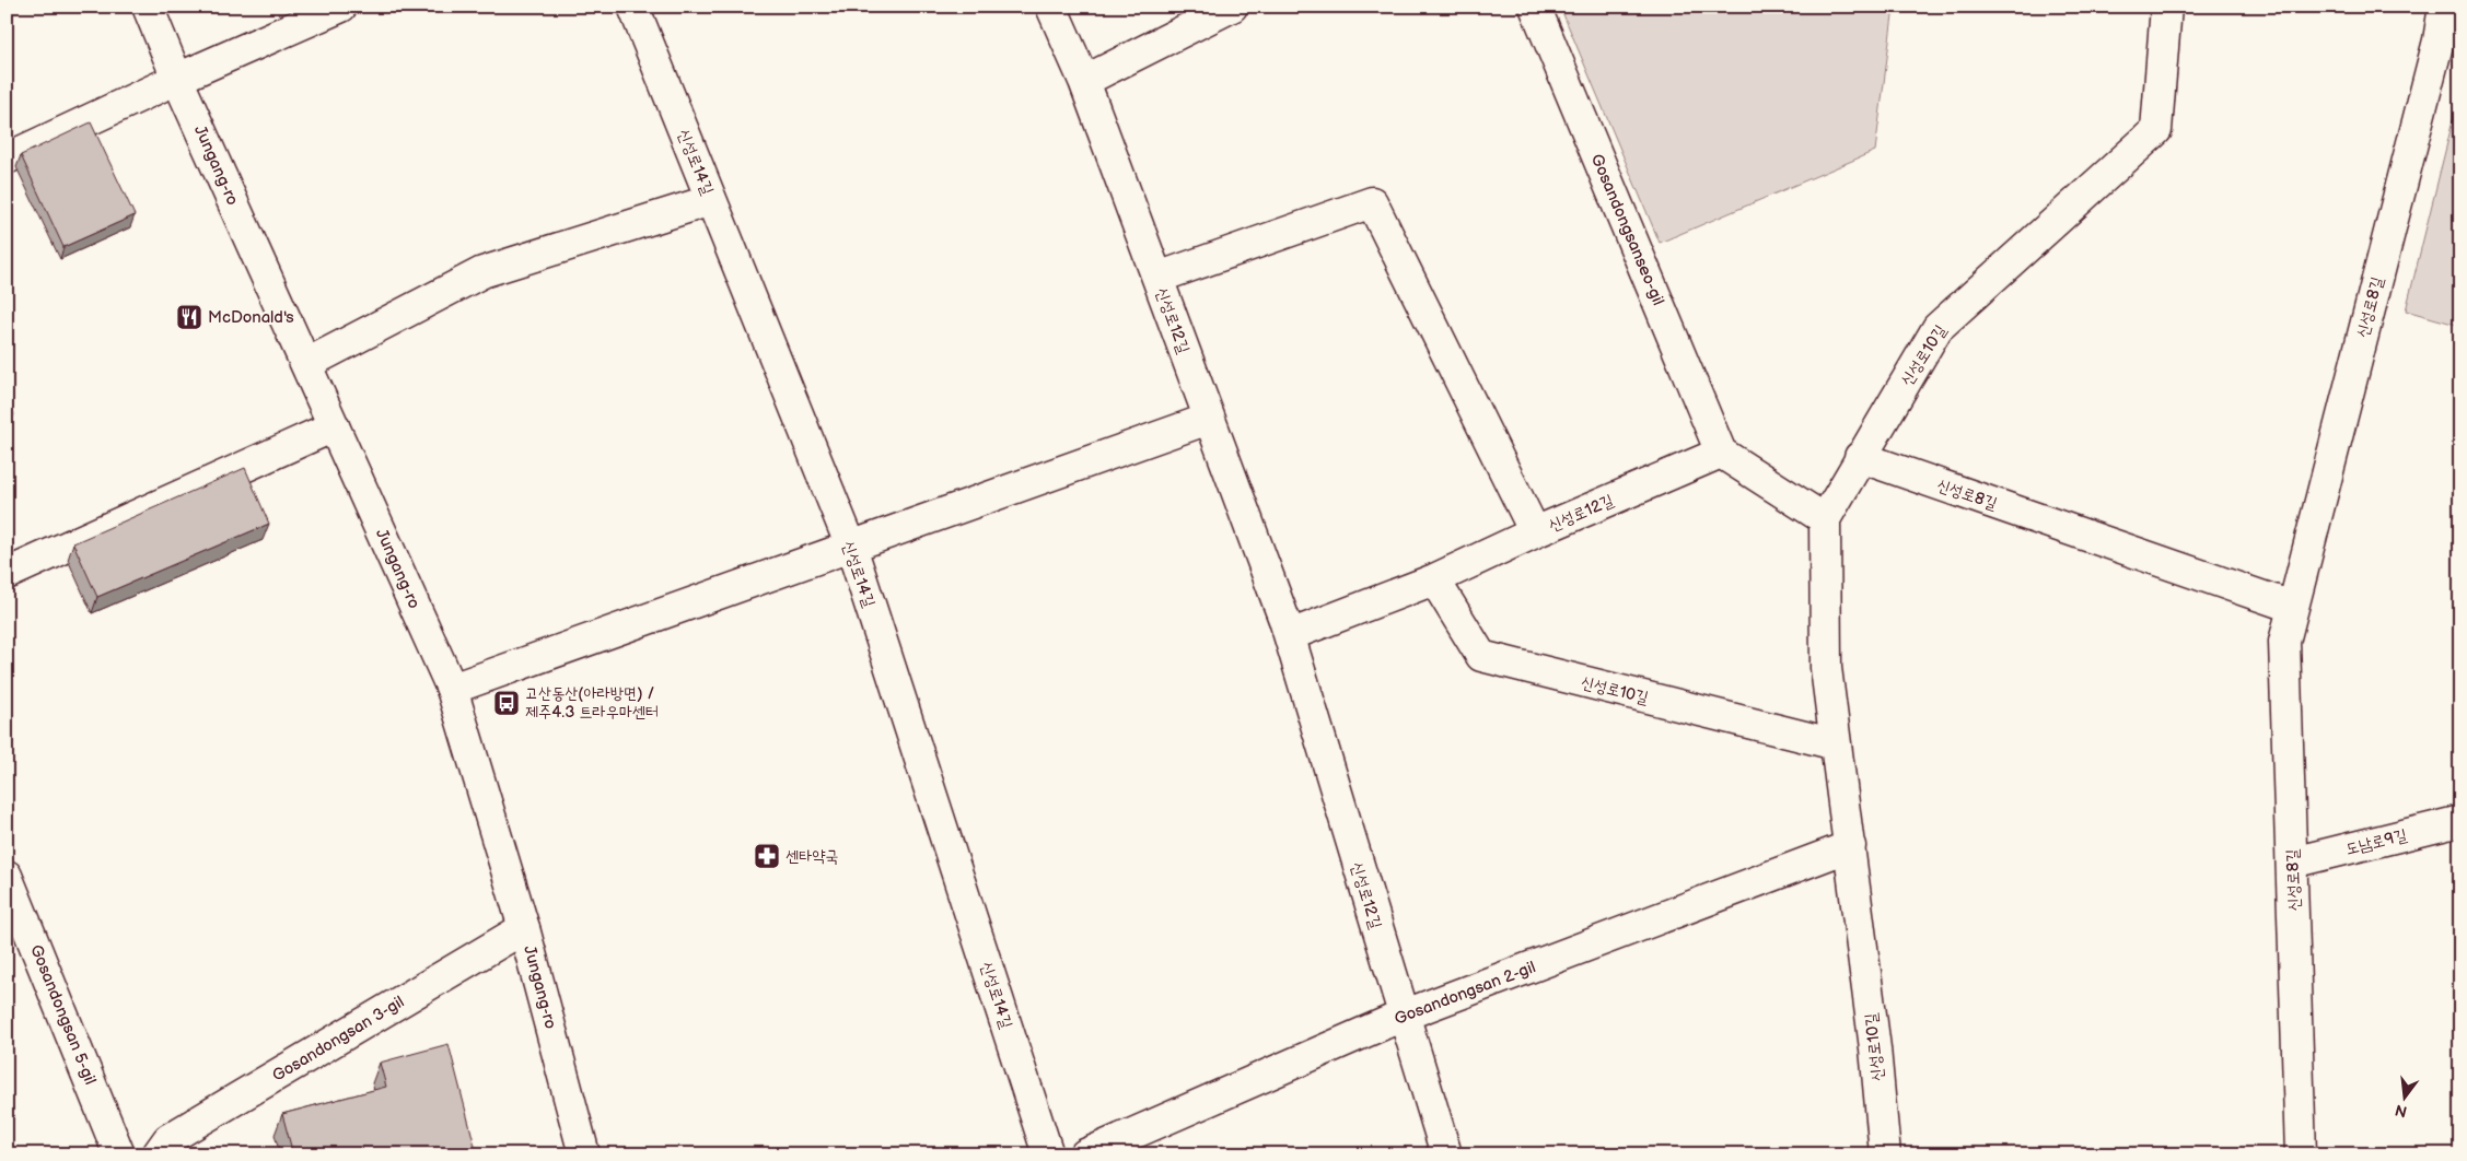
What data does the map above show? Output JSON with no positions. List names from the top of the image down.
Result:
{
  "streets": {
    "street": [
      "신성로14길",
      "Jungang-ro",
      "Gosandongsanseo-gil",
      "신성로8길",
      "신성로12길",
      "신성로10길",
      "도남로9길",
      "Gosandongsan 2-gil",
      "Gosandongsan 5-gil",
      "Gosandongsan 3-gil"
    ]
  },
  "crossings": [
    ["Jungang-ro", "Gosandongsan 3-gil"],
    ["Gosandongsanseo-gil", "신성로12길"],
    ["신성로8길", "신성로10길"],
    ["신성로8길", "도남로9길"],
    ["신성로12길", "신성로10길"],
    ["신성로12길", "Gosandongsan 2-gil"],
    ["신성로10길", "Gosandongsan 2-gil"]
  ],
  "places": {
    "restaurant": ["McDonald's"],
    "bus stop": ["고산동산(아라방면) / 제주4.3 트라우마센터"],
    "pharmacy": ["센타약국"]
  },
  "north": "bottom"
}
